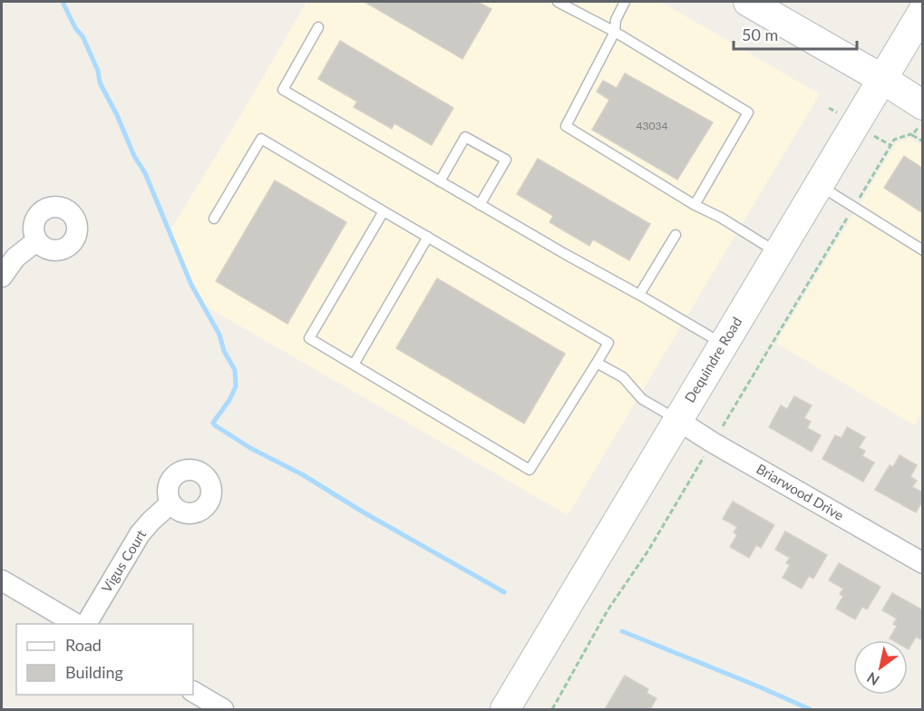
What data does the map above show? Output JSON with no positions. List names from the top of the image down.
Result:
{
  "streets": {
    "main road": ["Dequindre Road"],
    "street": ["Briarwood Drive", "Vigus Court"]
  },
  "crossings": [
    ["Dequindre Road", "Briarwood Drive"]
  ],
  "house_numbers": ["43034"],
  "legend": ["Road", "Building"],
  "scale_bar": "50 m",
  "north": "bottom left"
}
